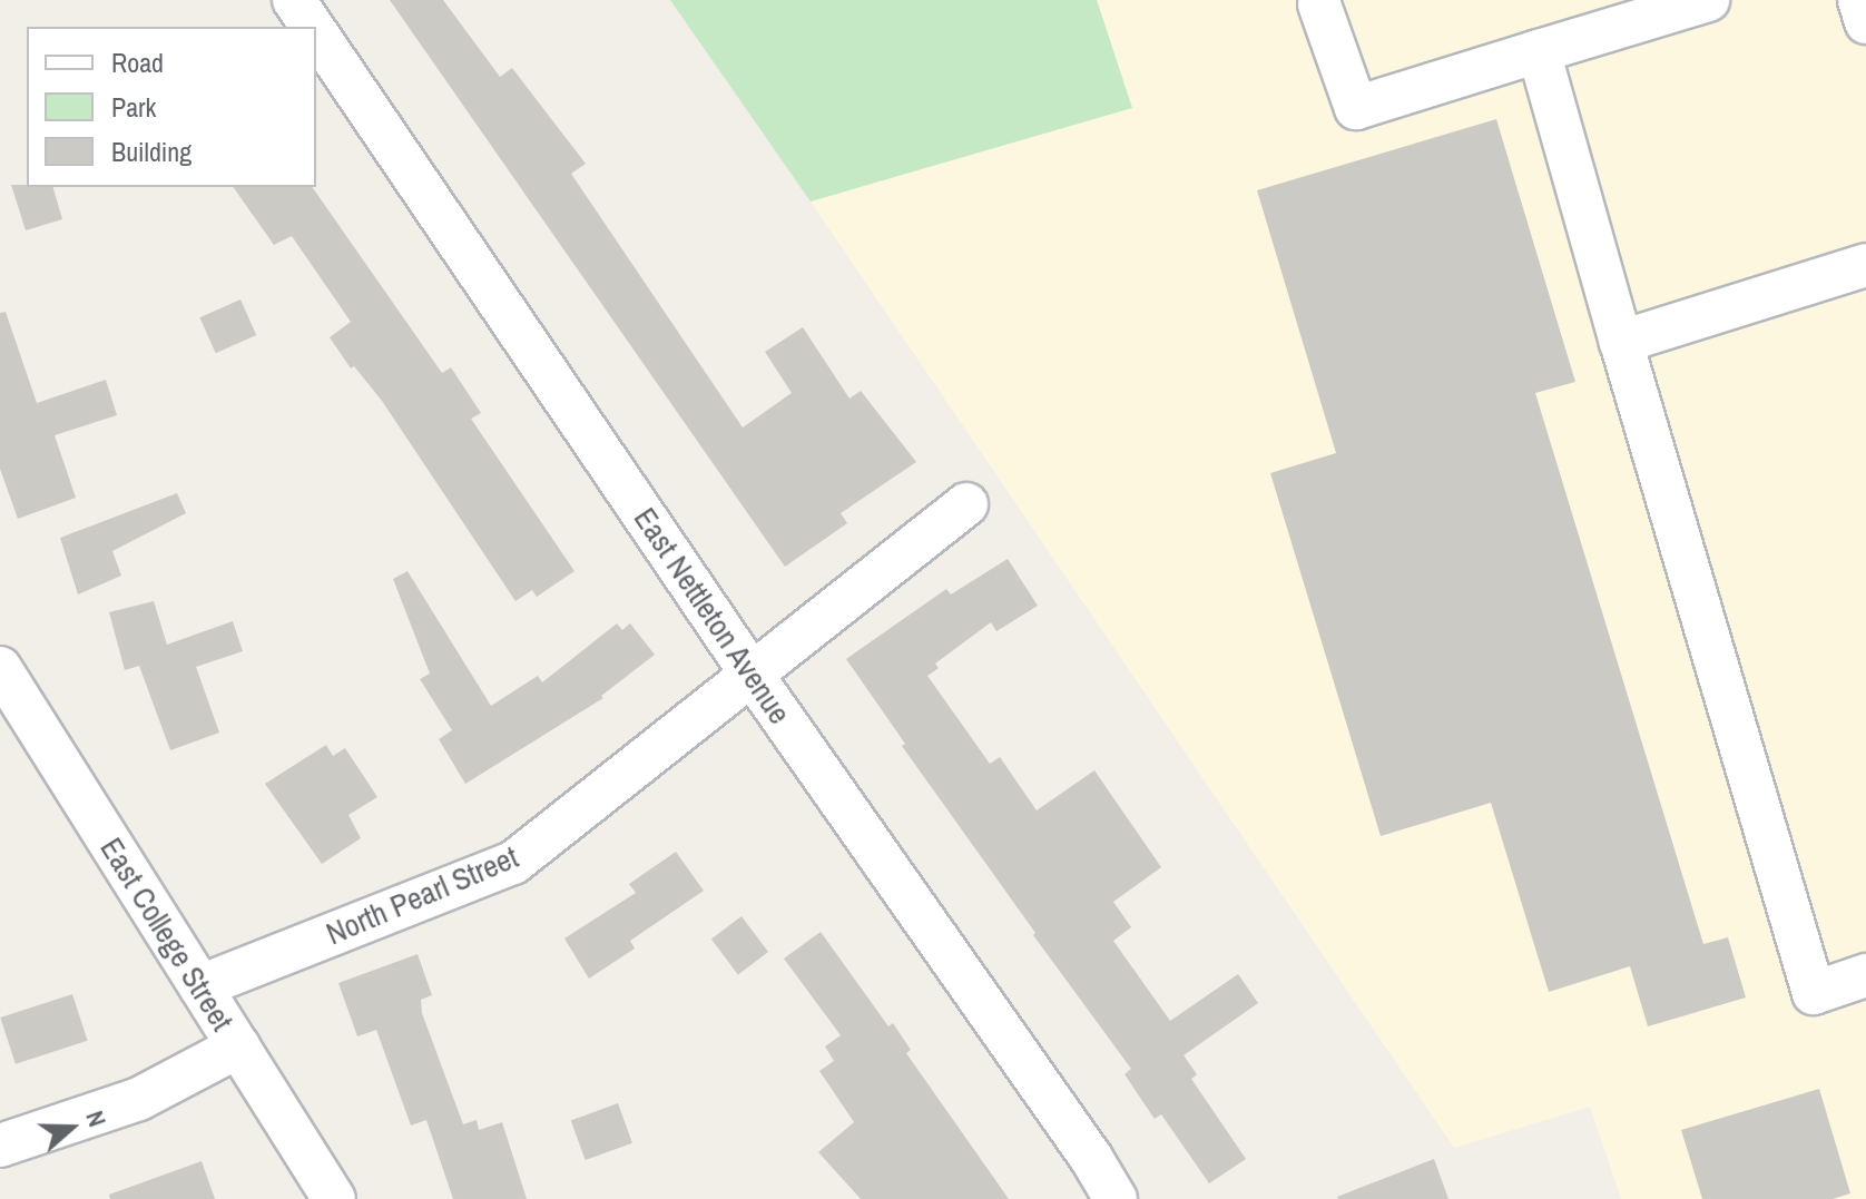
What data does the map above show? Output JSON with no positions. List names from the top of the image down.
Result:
{
  "streets": {
    "street": ["East Nettleton Avenue", "North Pearl Street", "East College Street"]
  },
  "crossings": [
    ["East Nettleton Avenue", "North Pearl Street"],
    ["North Pearl Street", "East College Street"]
  ],
  "legend": ["Road", "Park", "Building"],
  "north": "right"
}
